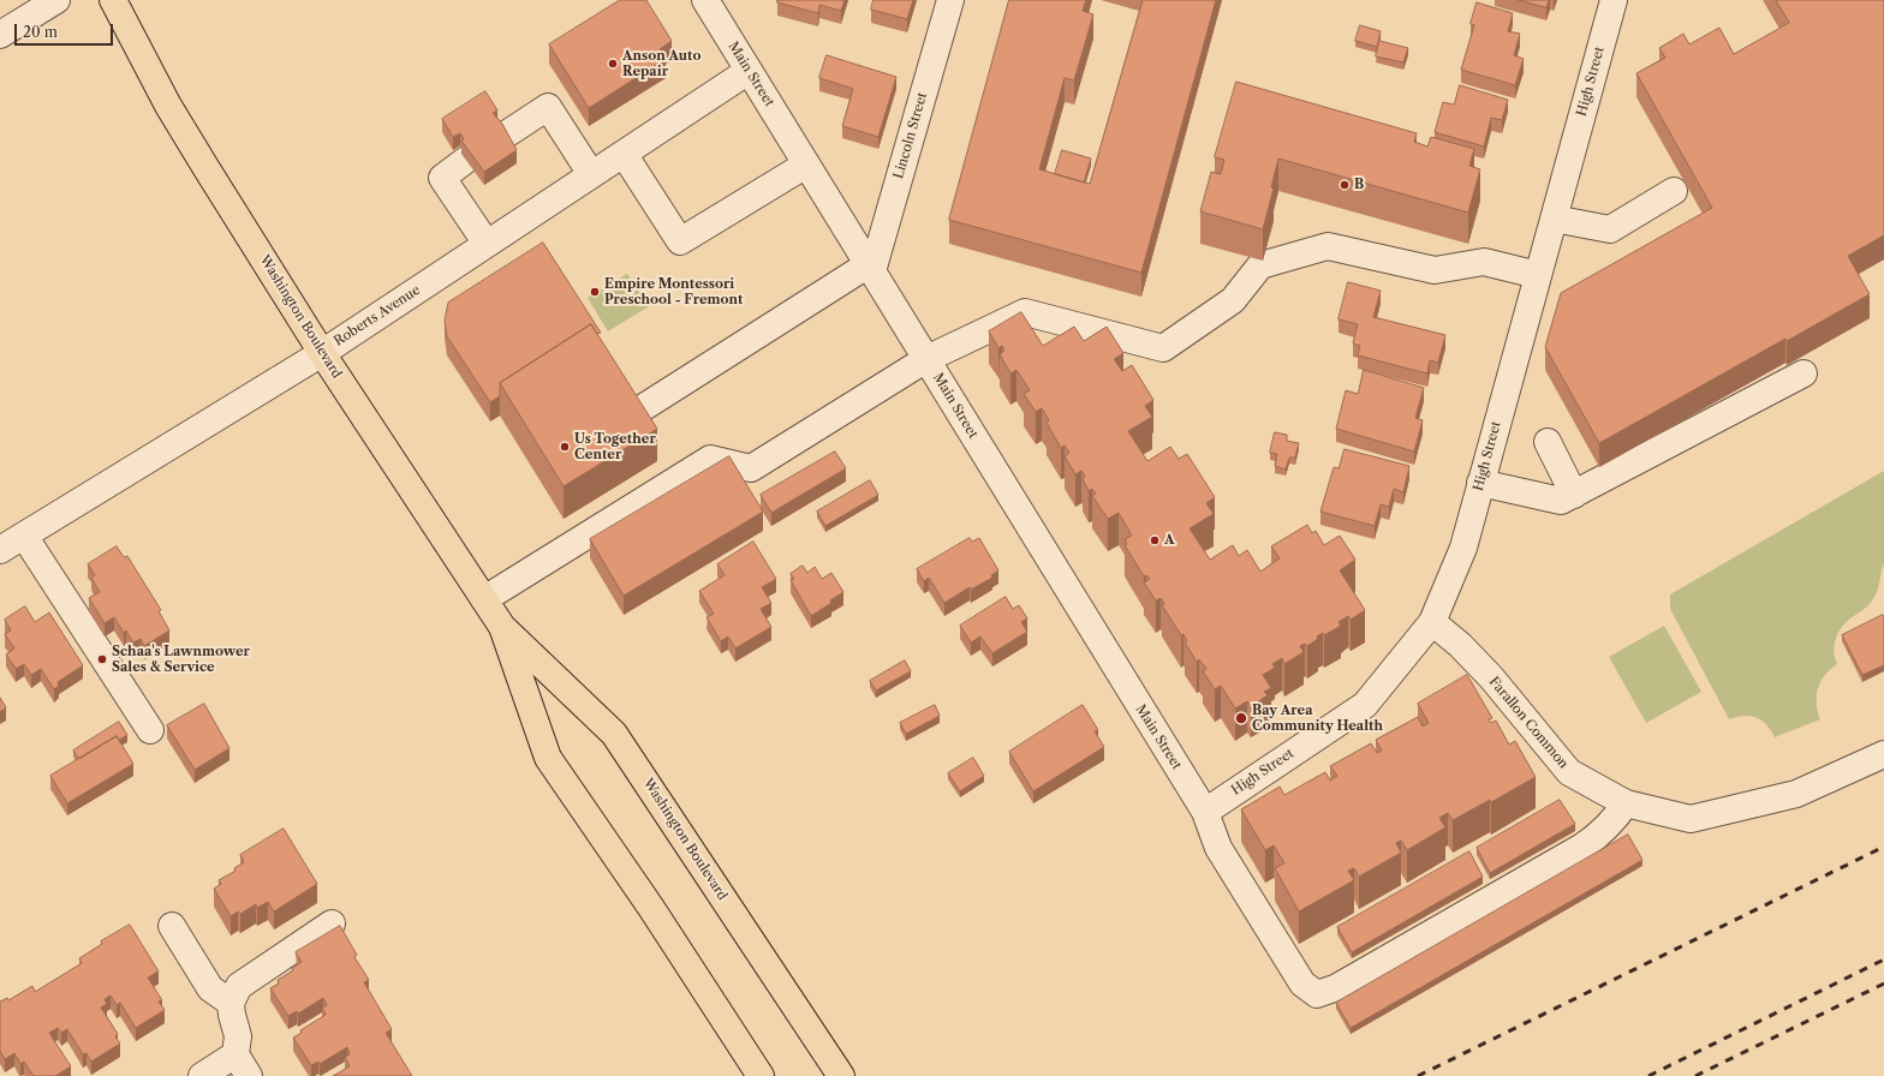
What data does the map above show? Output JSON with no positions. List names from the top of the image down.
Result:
{
  "streets": {
    "main road": ["Washington Boulevard"],
    "street": [
      "Main Street",
      "High Street",
      "Lincoln Street",
      "Roberts Avenue",
      "Farallon Common"
    ]
  },
  "crossings": [
    ["Main Street", "High Street"],
    ["Main Street", "Lincoln Street"],
    ["Main Street", "Roberts Avenue"],
    ["Main Street", "Farallon Common"],
    ["High Street", "Farallon Common"],
    ["Roberts Avenue", "Washington Boulevard"]
  ],
  "places": [
    "Anson Auto Repair",
    "B",
    "Empire Montessori Preschool - Fremont",
    "Us Together Center",
    "A",
    "Schaa's Lawnmower Sales & Service",
    "Bay Area Community Health"
  ],
  "scale_bar": "20 m"
}
